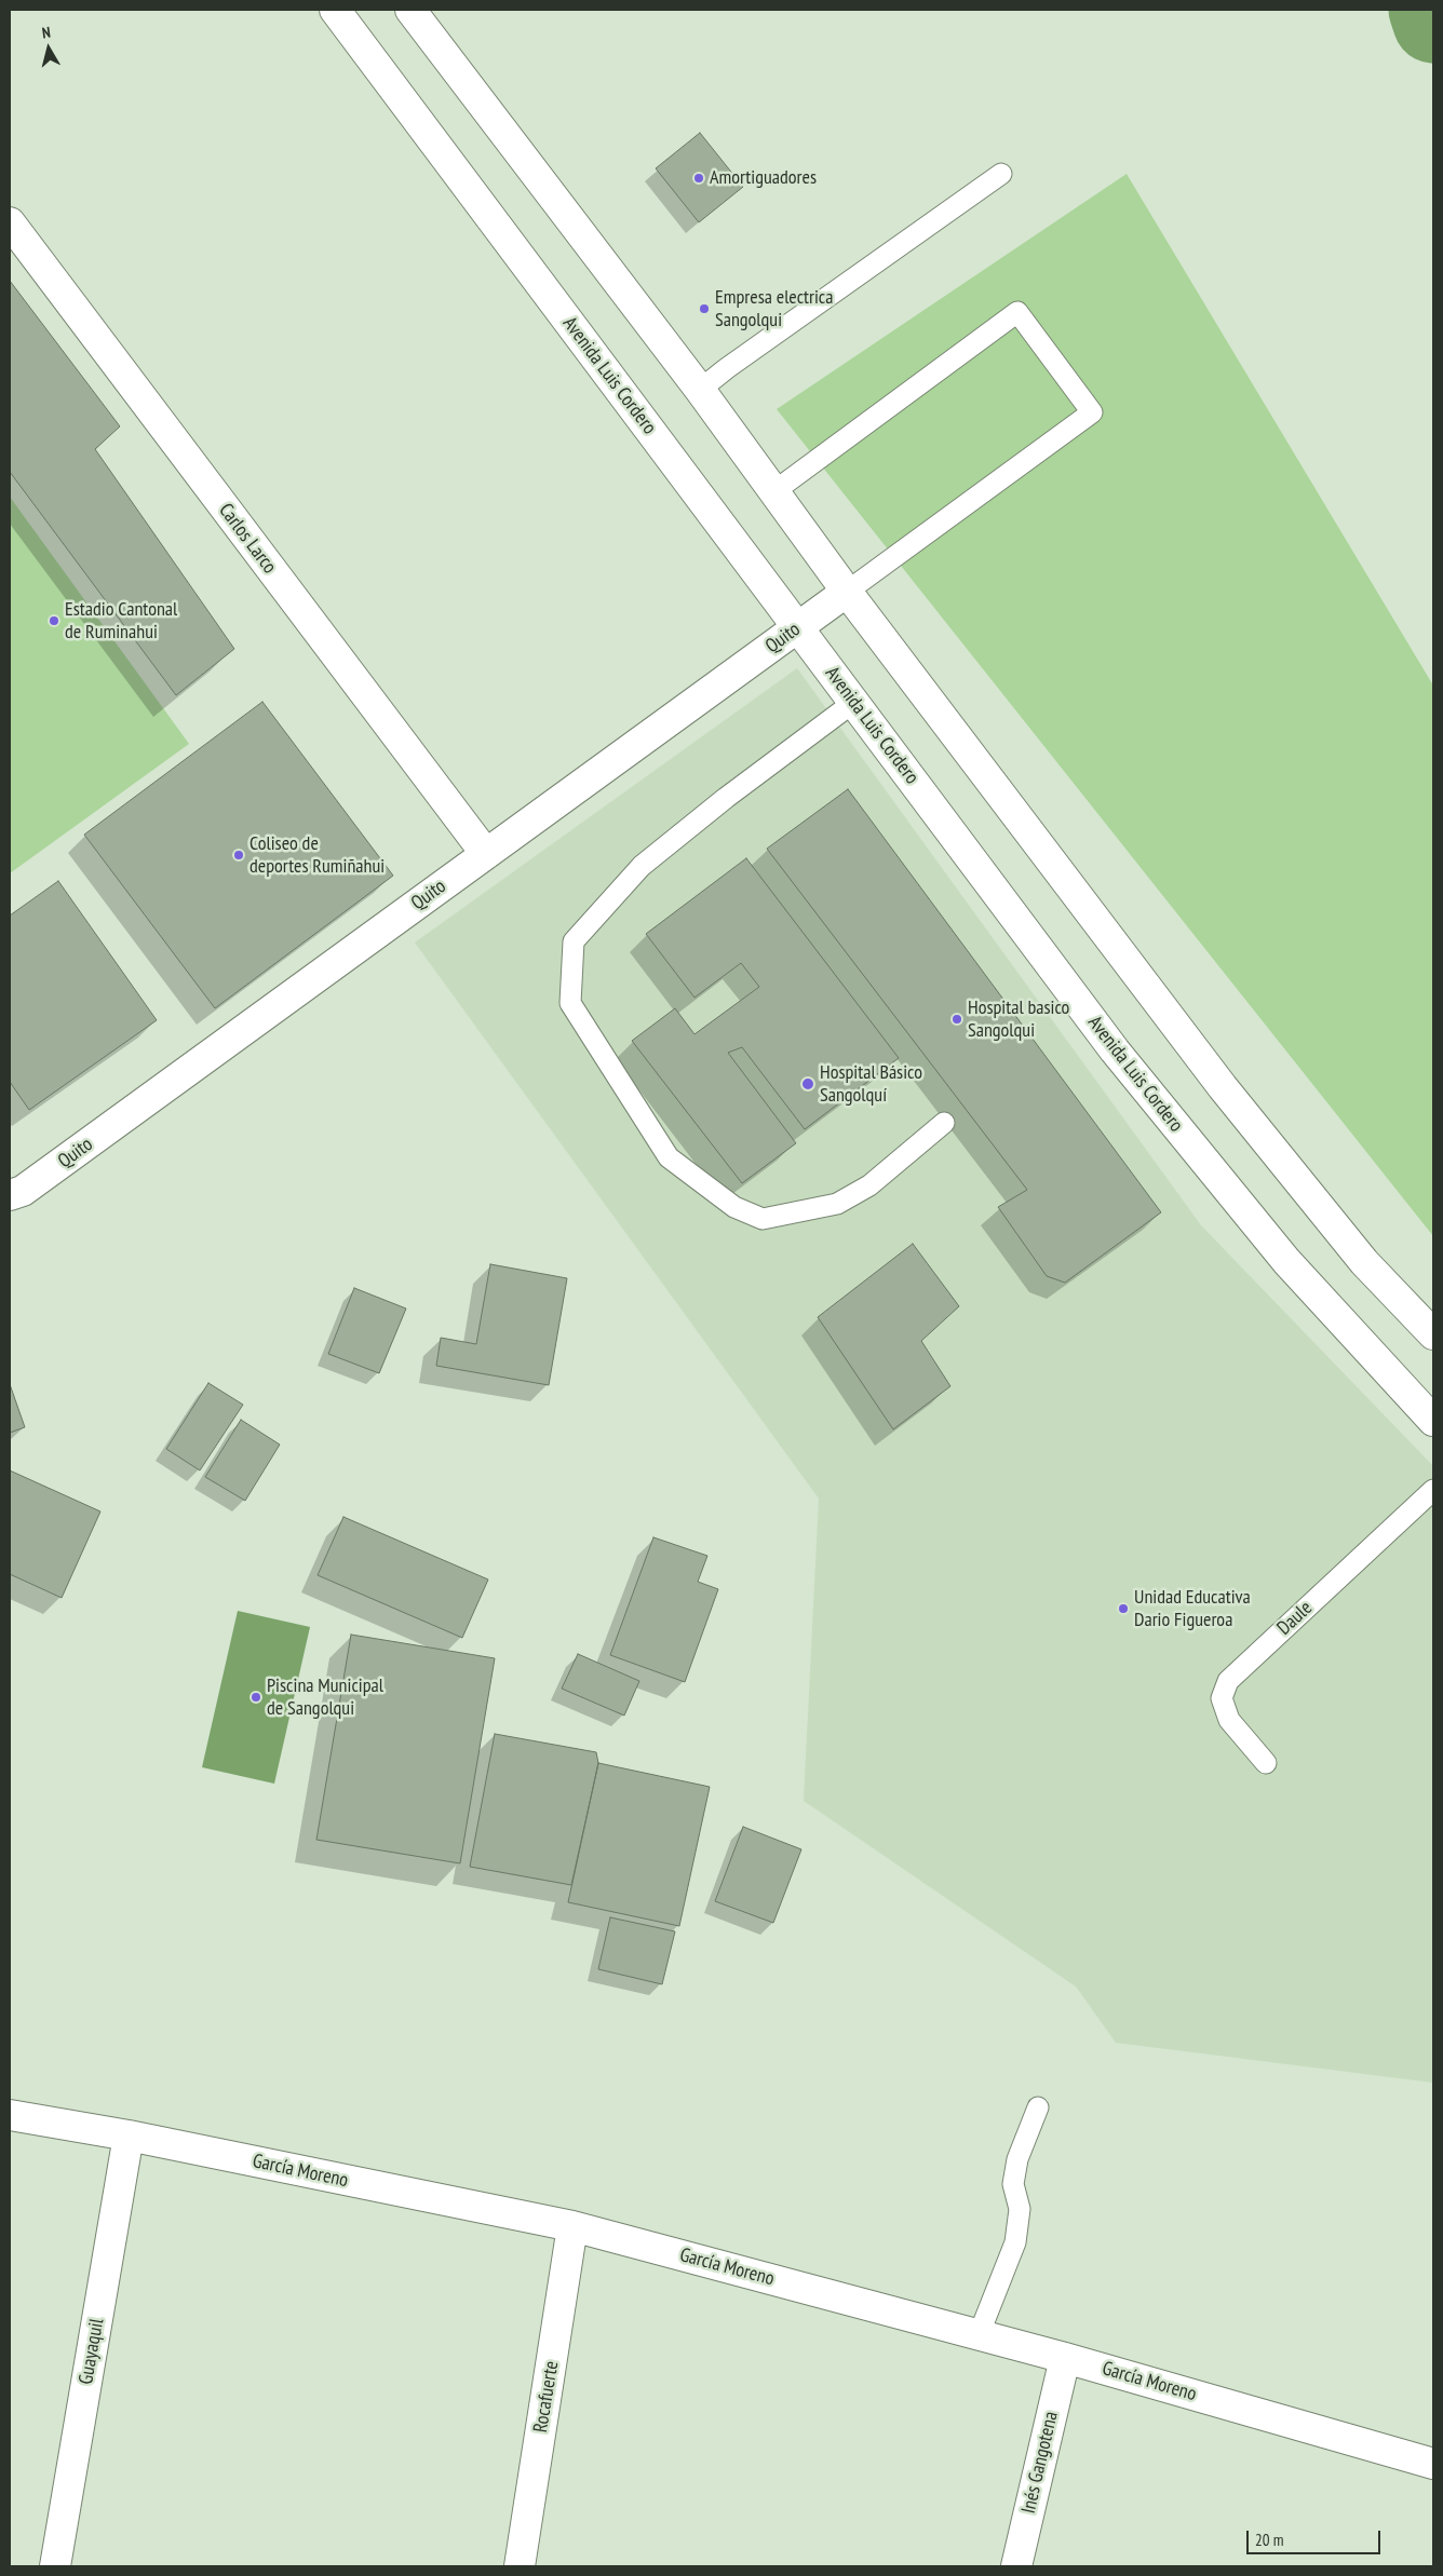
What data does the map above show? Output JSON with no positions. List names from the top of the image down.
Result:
{
  "streets": {
    "street": [
      "Avenida Luis Cordero",
      "Carlos Larco",
      "Quito",
      "García Moreno",
      "Guayaquil",
      "Rocafuerte",
      "Inés Gangotena"
    ],
    "lane": ["Daule"]
  },
  "crossings": [
    ["Avenida Luis Cordero", "Quito"],
    ["Carlos Larco", "Quito"],
    ["García Moreno", "Guayaquil"],
    ["García Moreno", "Rocafuerte"],
    ["García Moreno", "Inés Gangotena"]
  ],
  "places": [
    "Amortiguadores",
    "Empresa electrica Sangolqui",
    "Estadio Cantonal de Ruminahui",
    "Coliseo de deportes Rumiñahui",
    "Hospital basico Sangolqui",
    "Hospital Básico Sangolquí",
    "Unidad Educativa Dario Figueroa",
    "Piscina Municipal de Sangolqui"
  ],
  "scale_bar": "20 m",
  "north": "top"
}
